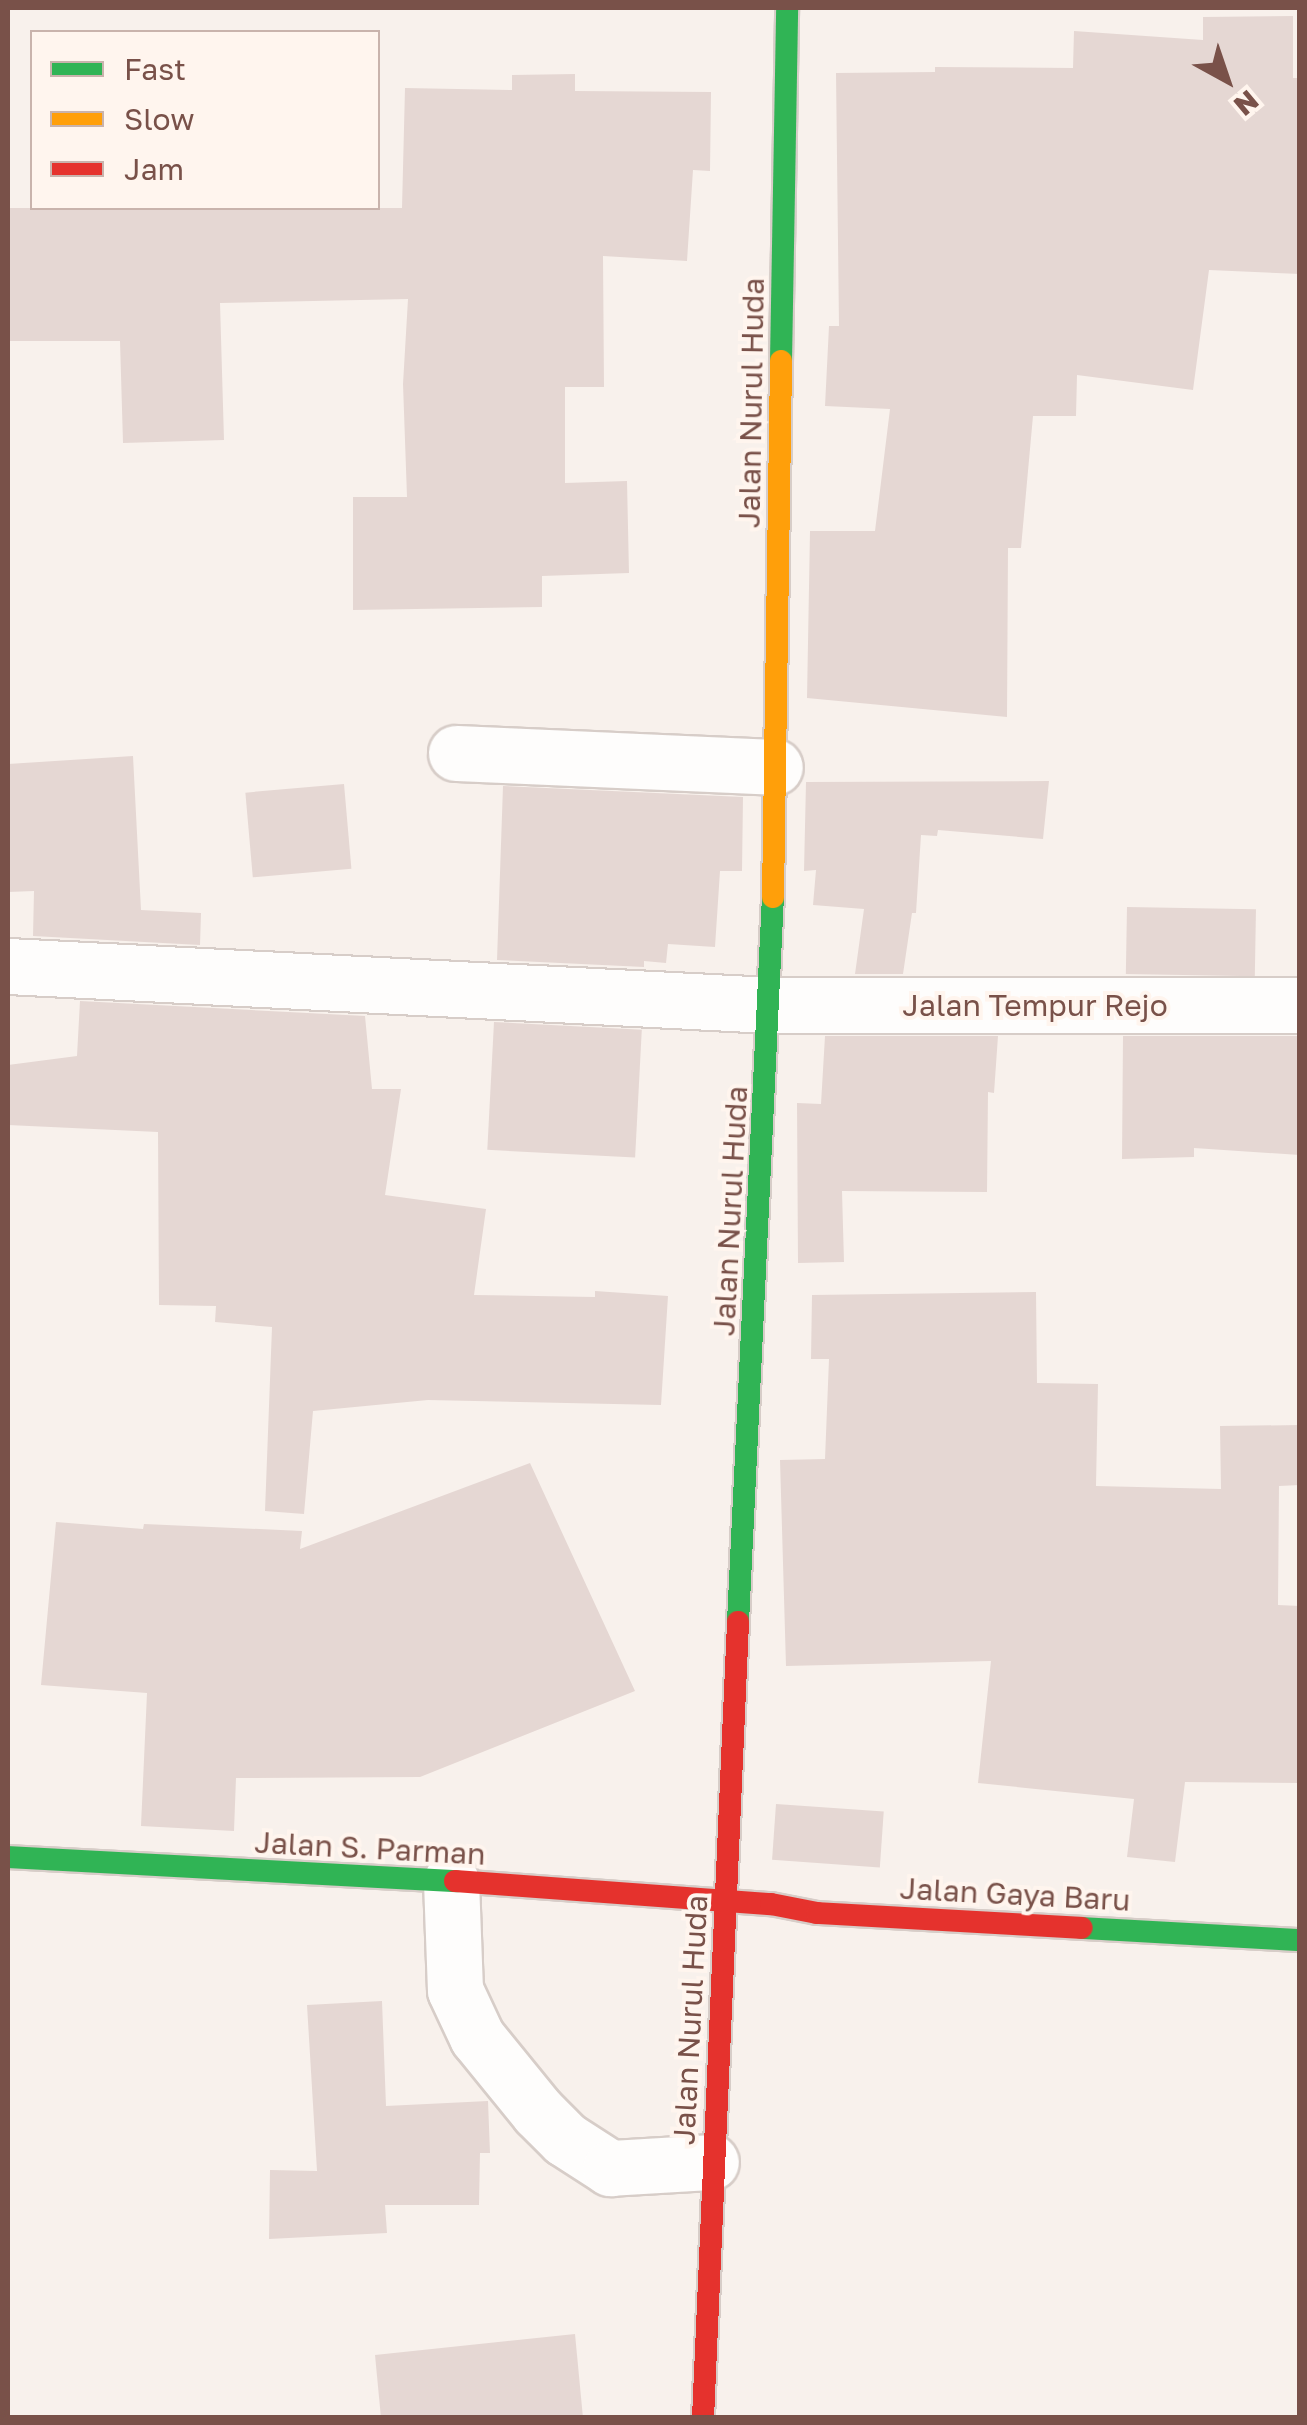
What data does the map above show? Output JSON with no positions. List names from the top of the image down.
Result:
{
  "streets": {
    "street": [
      "Jalan Nurul Huda",
      "Jalan Tempur Rejo",
      "Jalan S. Parman",
      "Jalan Gaya Baru"
    ]
  },
  "crossings": [
    ["Jalan Nurul Huda", "Jalan Tempur Rejo"],
    ["Jalan Nurul Huda", "Jalan S. Parman"],
    ["Jalan Nurul Huda", "Jalan Gaya Baru"],
    ["Jalan S. Parman", "Jalan Gaya Baru"]
  ],
  "legend": ["Fast", "Slow", "Jam"],
  "north": "bottom right"
}
